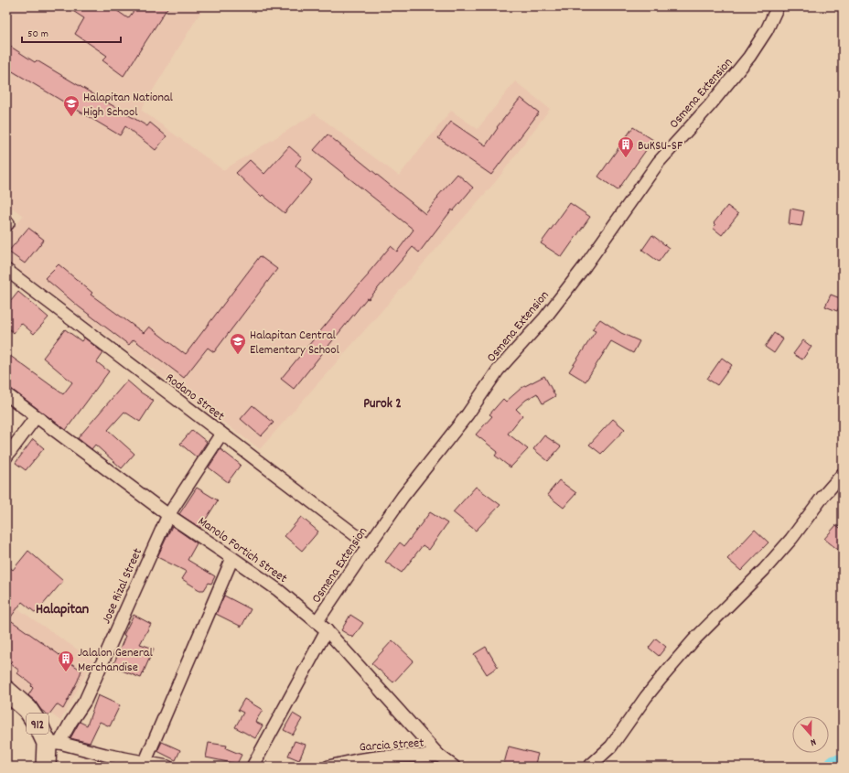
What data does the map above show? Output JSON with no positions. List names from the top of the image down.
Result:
{
  "streets": {
    "highway": ["912"],
    "street": [
      "Osmena Extension",
      "Rodano Street",
      "Manolo Fortich Street",
      "Jose Rizal Street",
      "Garcia Street"
    ]
  },
  "crossings": [
    ["Osmena Extension", "Rodano Street"],
    ["Osmena Extension", "Manolo Fortich Street"],
    ["Rodano Street", "Jose Rizal Street"],
    ["Manolo Fortich Street", "Jose Rizal Street"],
    ["Manolo Fortich Street", "Garcia Street"],
    ["Jose Rizal Street", "912"]
  ],
  "districts": ["Purok 2", "Halapitan"],
  "places": {
    "school or university": ["Halapitan National High School", "Halapitan Central Elementary School"],
    "building": ["BuKSU-SF", "Jalalon General Merchandise"]
  },
  "scale_bar": "50 m",
  "north": "bottom"
}
